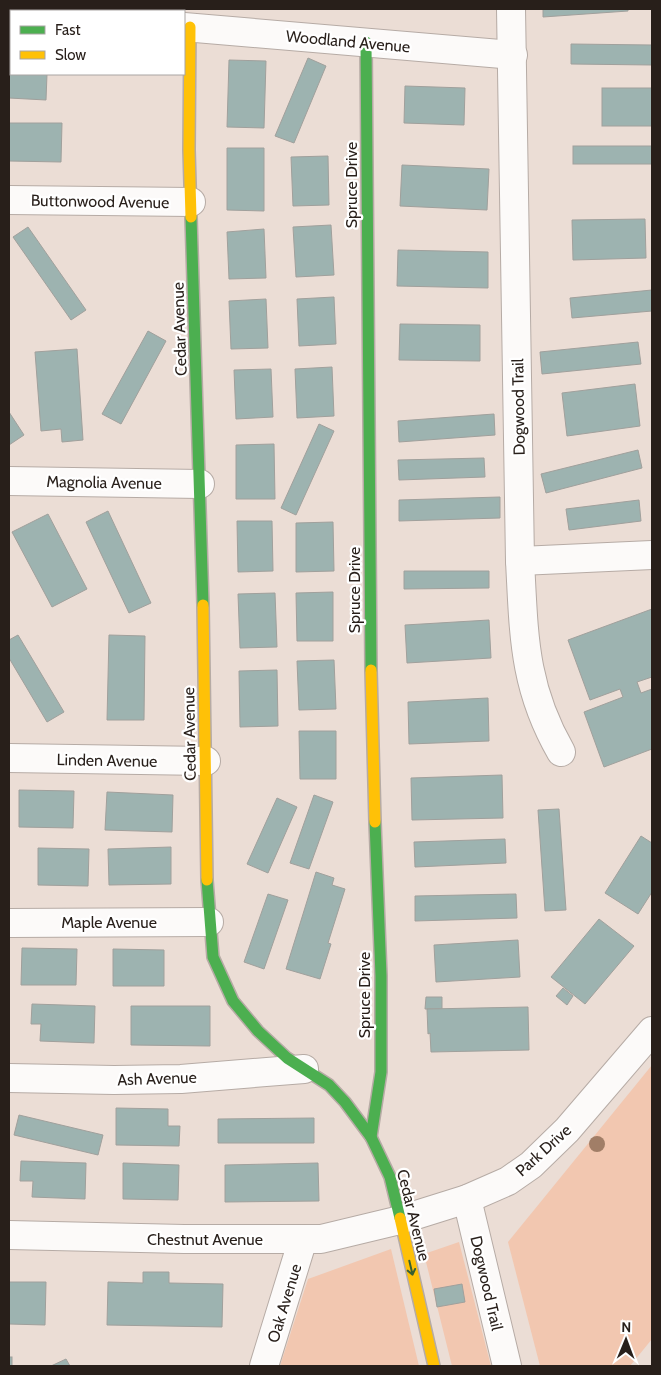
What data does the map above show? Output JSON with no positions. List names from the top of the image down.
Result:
{
  "streets": {
    "street": [
      "Woodland Avenue",
      "Spruce Drive",
      "Buttonwood Avenue",
      "Cedar Avenue",
      "Dogwood Trail",
      "Magnolia Avenue",
      "Linden Avenue",
      "Maple Avenue",
      "Ash Avenue",
      "Park Drive",
      "Chestnut Avenue",
      "Oak Avenue"
    ]
  },
  "crossings": [
    ["Woodland Avenue", "Spruce Drive"],
    ["Woodland Avenue", "Cedar Avenue"],
    ["Woodland Avenue", "Dogwood Trail"],
    ["Spruce Drive", "Cedar Avenue"],
    ["Buttonwood Avenue", "Cedar Avenue"],
    ["Cedar Avenue", "Magnolia Avenue"],
    ["Cedar Avenue", "Linden Avenue"],
    ["Cedar Avenue", "Maple Avenue"],
    ["Cedar Avenue", "Ash Avenue"],
    ["Cedar Avenue", "Park Drive"],
    ["Cedar Avenue", "Chestnut Avenue"],
    ["Dogwood Trail", "Park Drive"],
    ["Park Drive", "Chestnut Avenue"],
    ["Chestnut Avenue", "Oak Avenue"]
  ],
  "legend": ["Fast", "Slow"],
  "north": "top"
}
